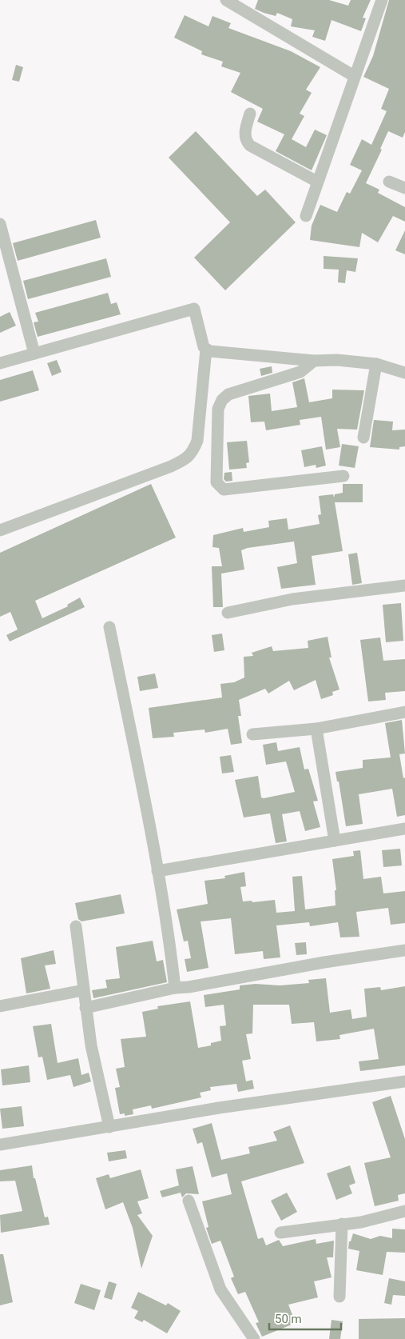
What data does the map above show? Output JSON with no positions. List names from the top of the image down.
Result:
{
  "scale_bar": "50 m"
}
